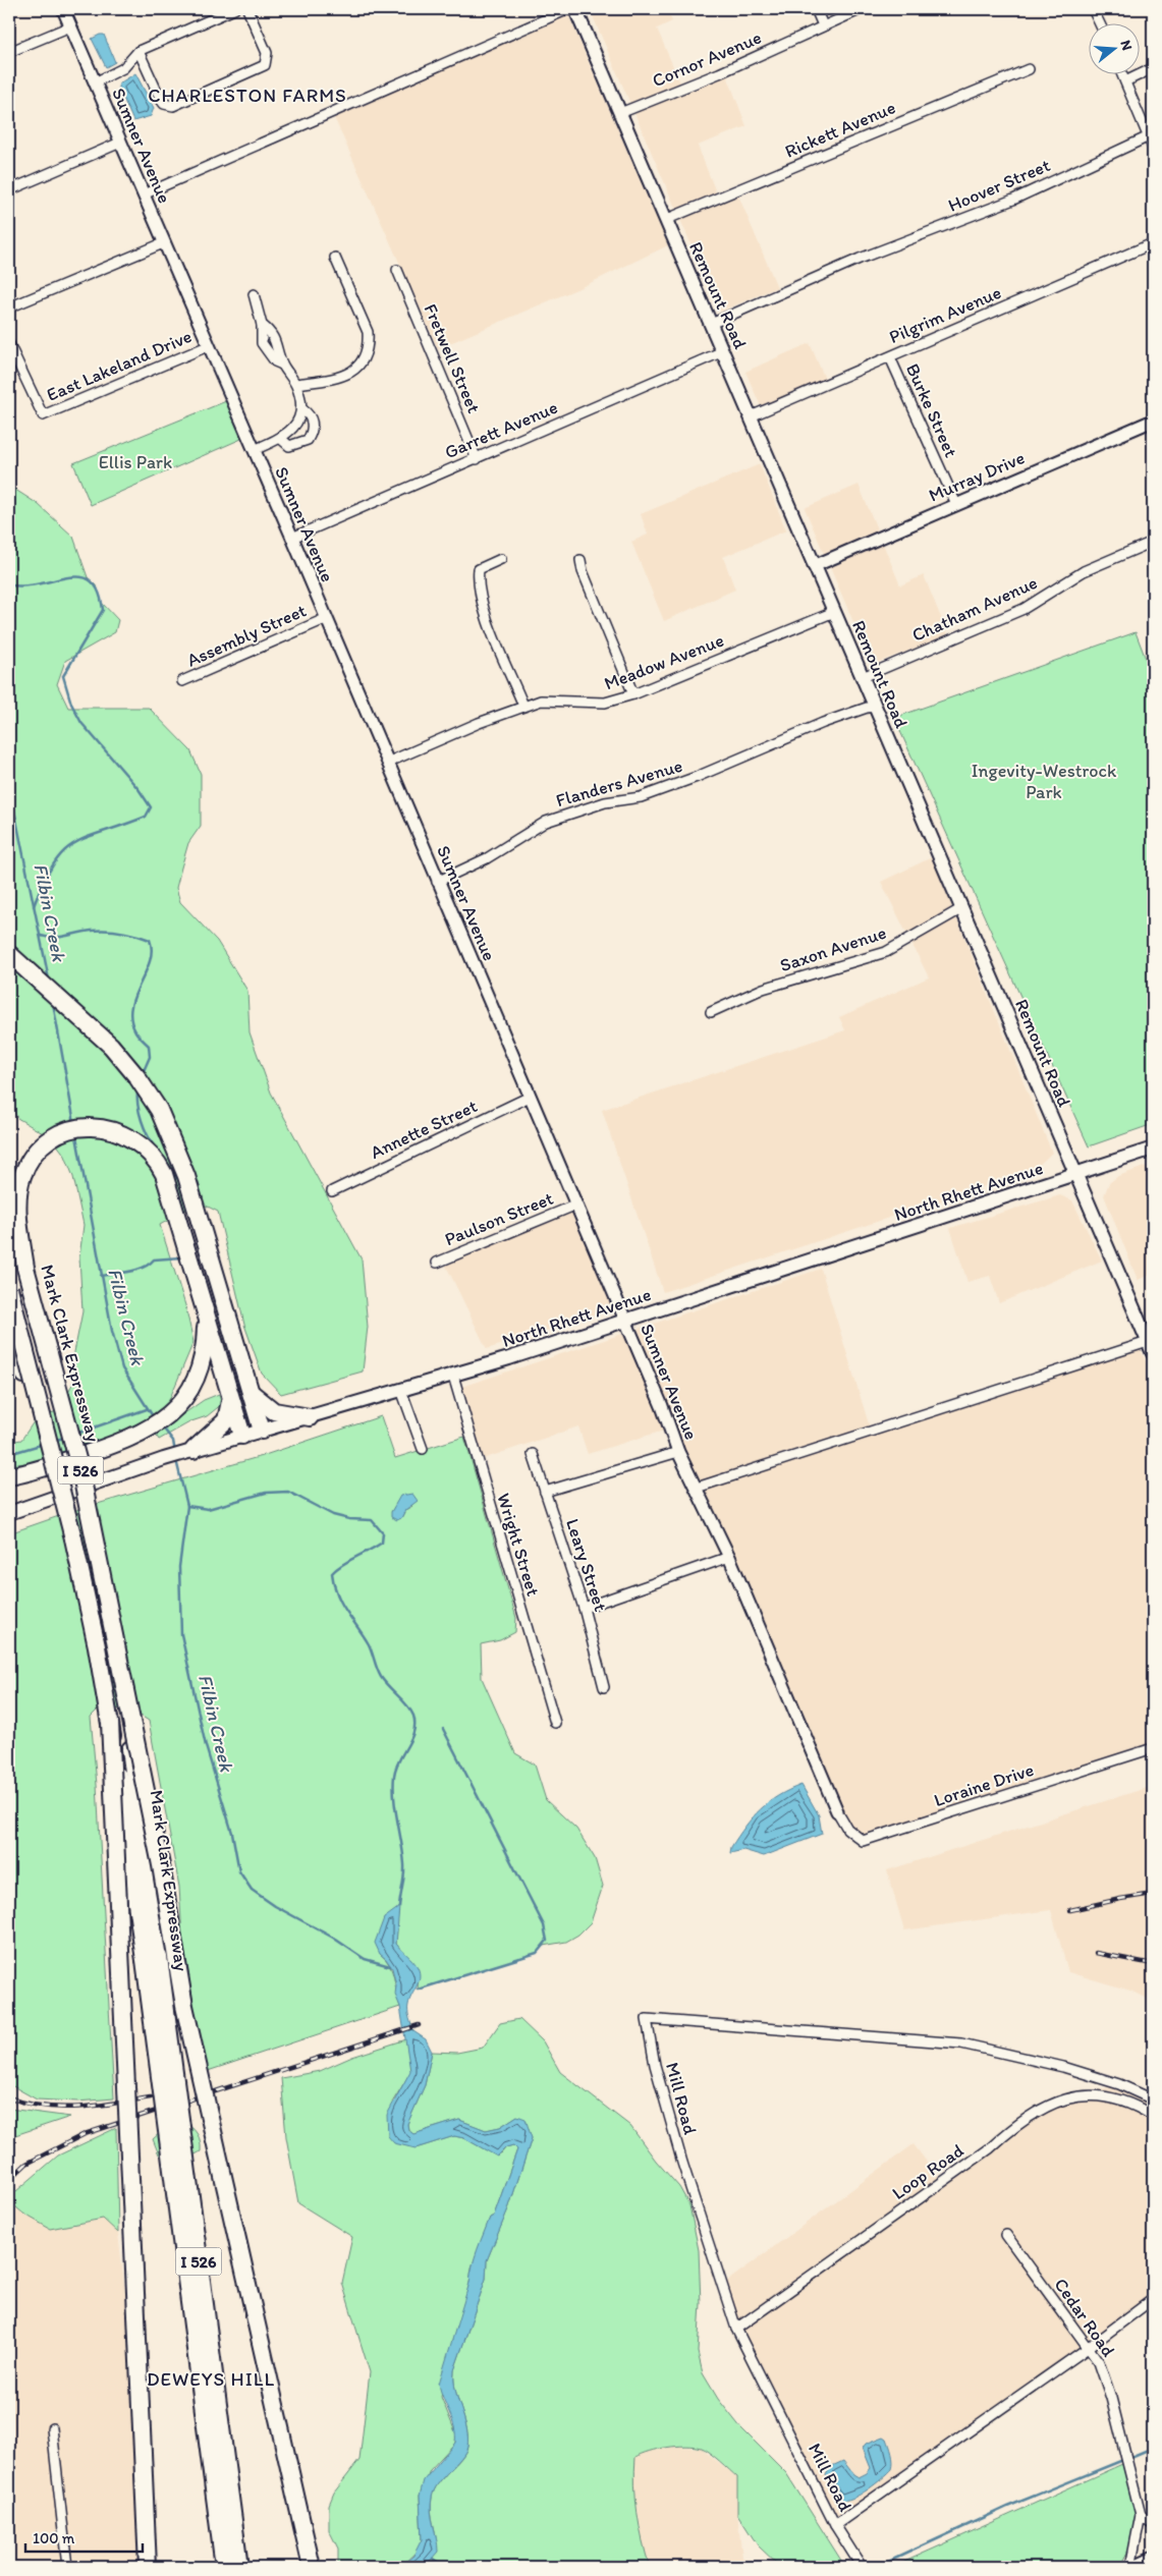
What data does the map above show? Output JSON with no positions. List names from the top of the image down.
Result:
{
  "streets": {
    "highway": ["Mark Clark Expressway", "I 526"],
    "main road": ["Remount Road", "North Rhett Avenue"],
    "street": [
      "Cornor Avenue",
      "Rickett Avenue",
      "Sumner Avenue",
      "Hoover Street",
      "Pilgrim Avenue",
      "Fretwell Street",
      "East Lakeland Drive",
      "Burke Street",
      "Garrett Avenue",
      "Murray Drive",
      "Chatham Avenue",
      "Assembly Street",
      "Meadow Avenue",
      "Flanders Avenue",
      "Saxon Avenue",
      "Annette Street",
      "Paulson Street",
      "Wright Street",
      "Leary Street",
      "Loraine Drive",
      "Mill Road",
      "Loop Road",
      "Cedar Road"
    ]
  },
  "crossings": [
    ["Cornor Avenue", "Remount Road"],
    ["Rickett Avenue", "Remount Road"],
    ["Sumner Avenue", "East Lakeland Drive"],
    ["Sumner Avenue", "Garrett Avenue"],
    ["Sumner Avenue", "Assembly Street"],
    ["Sumner Avenue", "Meadow Avenue"],
    ["Sumner Avenue", "Flanders Avenue"],
    ["Sumner Avenue", "Annette Street"],
    ["Sumner Avenue", "North Rhett Avenue"],
    ["Sumner Avenue", "Paulson Street"],
    ["Sumner Avenue", "Loraine Drive"],
    ["Hoover Street", "Remount Road"],
    ["Remount Road", "Pilgrim Avenue"],
    ["Remount Road", "Garrett Avenue"],
    ["Remount Road", "Murray Drive"],
    ["Remount Road", "Chatham Avenue"],
    ["Remount Road", "Meadow Avenue"],
    ["Remount Road", "Flanders Avenue"],
    ["Remount Road", "Saxon Avenue"],
    ["Remount Road", "North Rhett Avenue"],
    ["Pilgrim Avenue", "Burke Street"],
    ["Fretwell Street", "Garrett Avenue"],
    ["Burke Street", "Murray Drive"],
    ["North Rhett Avenue", "Wright Street"],
    ["Mill Road", "Loop Road"]
  ],
  "districts": ["CHARLESTON FARMS", "DEWEYS HILL"],
  "water": ["Filbin Creek"],
  "parks": ["Ellis Park", "Ingevity-Westrock Park"],
  "scale_bar": "100 m",
  "north": "right"
}
